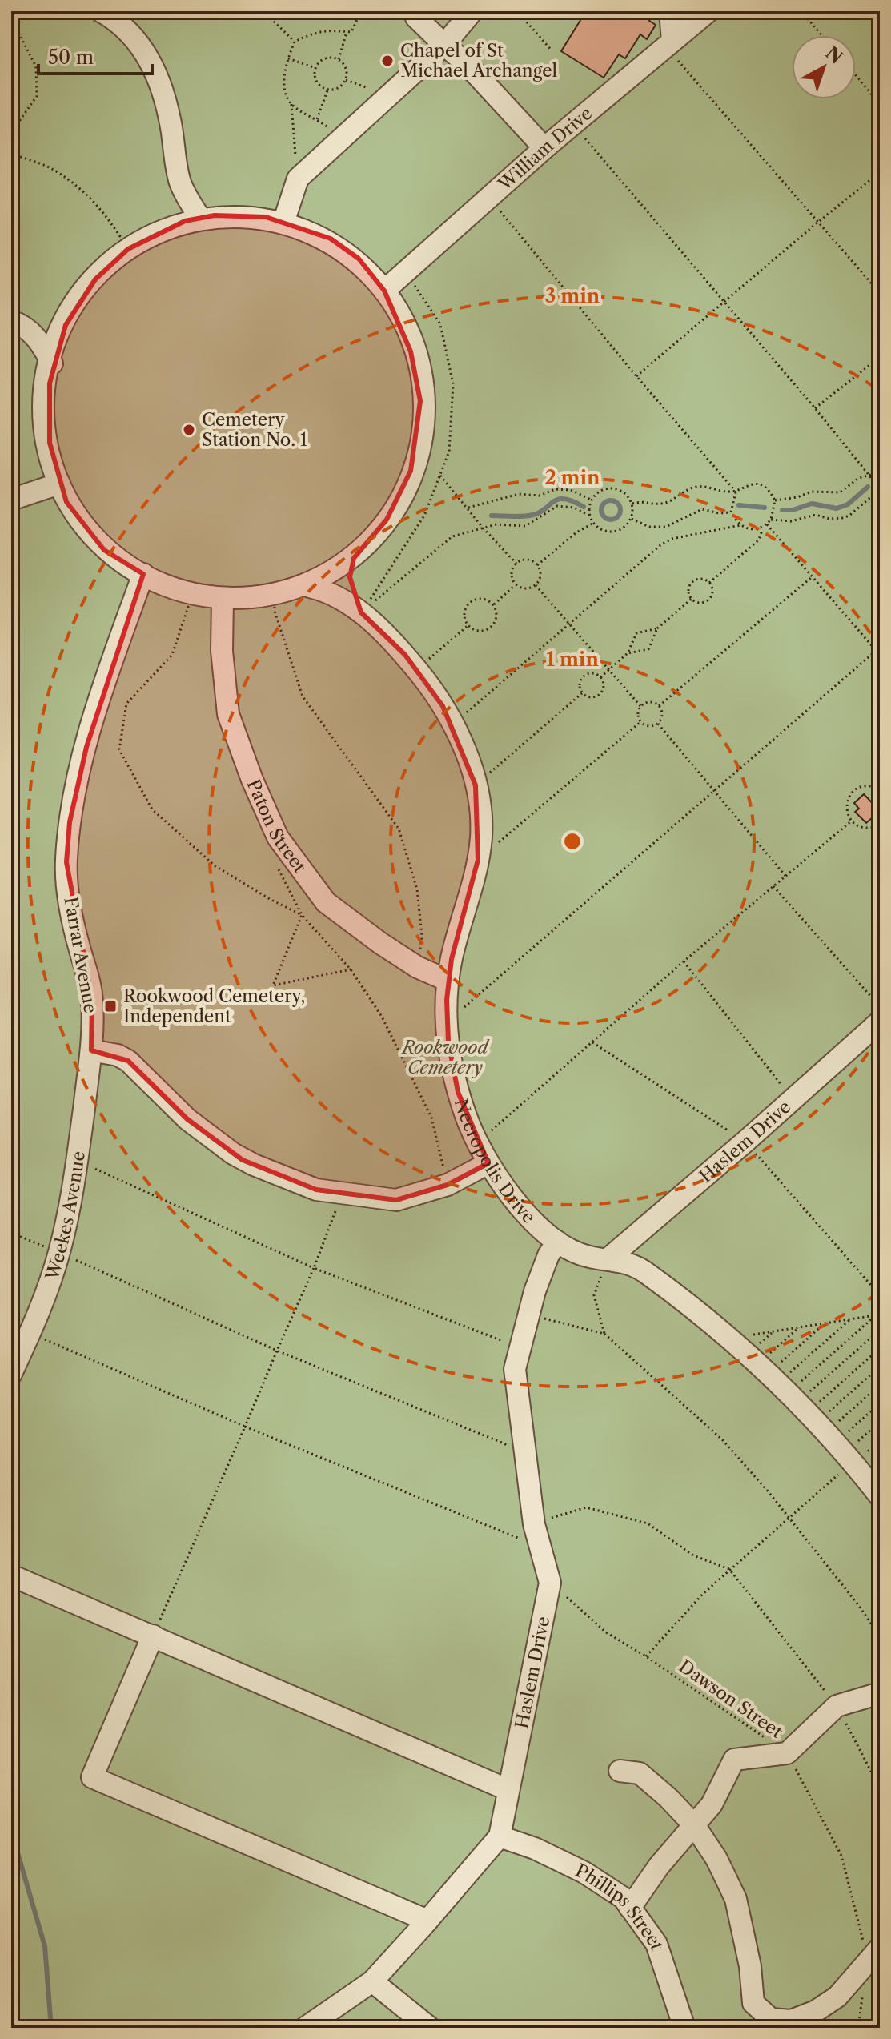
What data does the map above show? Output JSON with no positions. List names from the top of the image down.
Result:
{
  "streets": {
    "street": [
      "William Drive",
      "Paton Street",
      "Farrar Avenue",
      "Haslem Drive",
      "Necropolis Drive",
      "Weekes Avenue",
      "Phillips Street"
    ],
    "path": ["Dawson Street"]
  },
  "crossings": [
    ["Paton Street", "Necropolis Drive"],
    ["Farrar Avenue", "Weekes Avenue"],
    ["Haslem Drive", "Necropolis Drive"],
    ["Haslem Drive", "Dawson Street"],
    ["Haslem Drive", "Phillips Street"]
  ],
  "parks": ["Rookwood Cemetery"],
  "places": {
    "other": ["Chapel of St Michael Archangel", "Cemetery Station No. 1"],
    "transit": ["Rookwood Cemetery, Independent"]
  },
  "scale_bar": "50 m",
  "north": "top right",
  "rings": ["3 min", "2 min", "1 min"]
}
